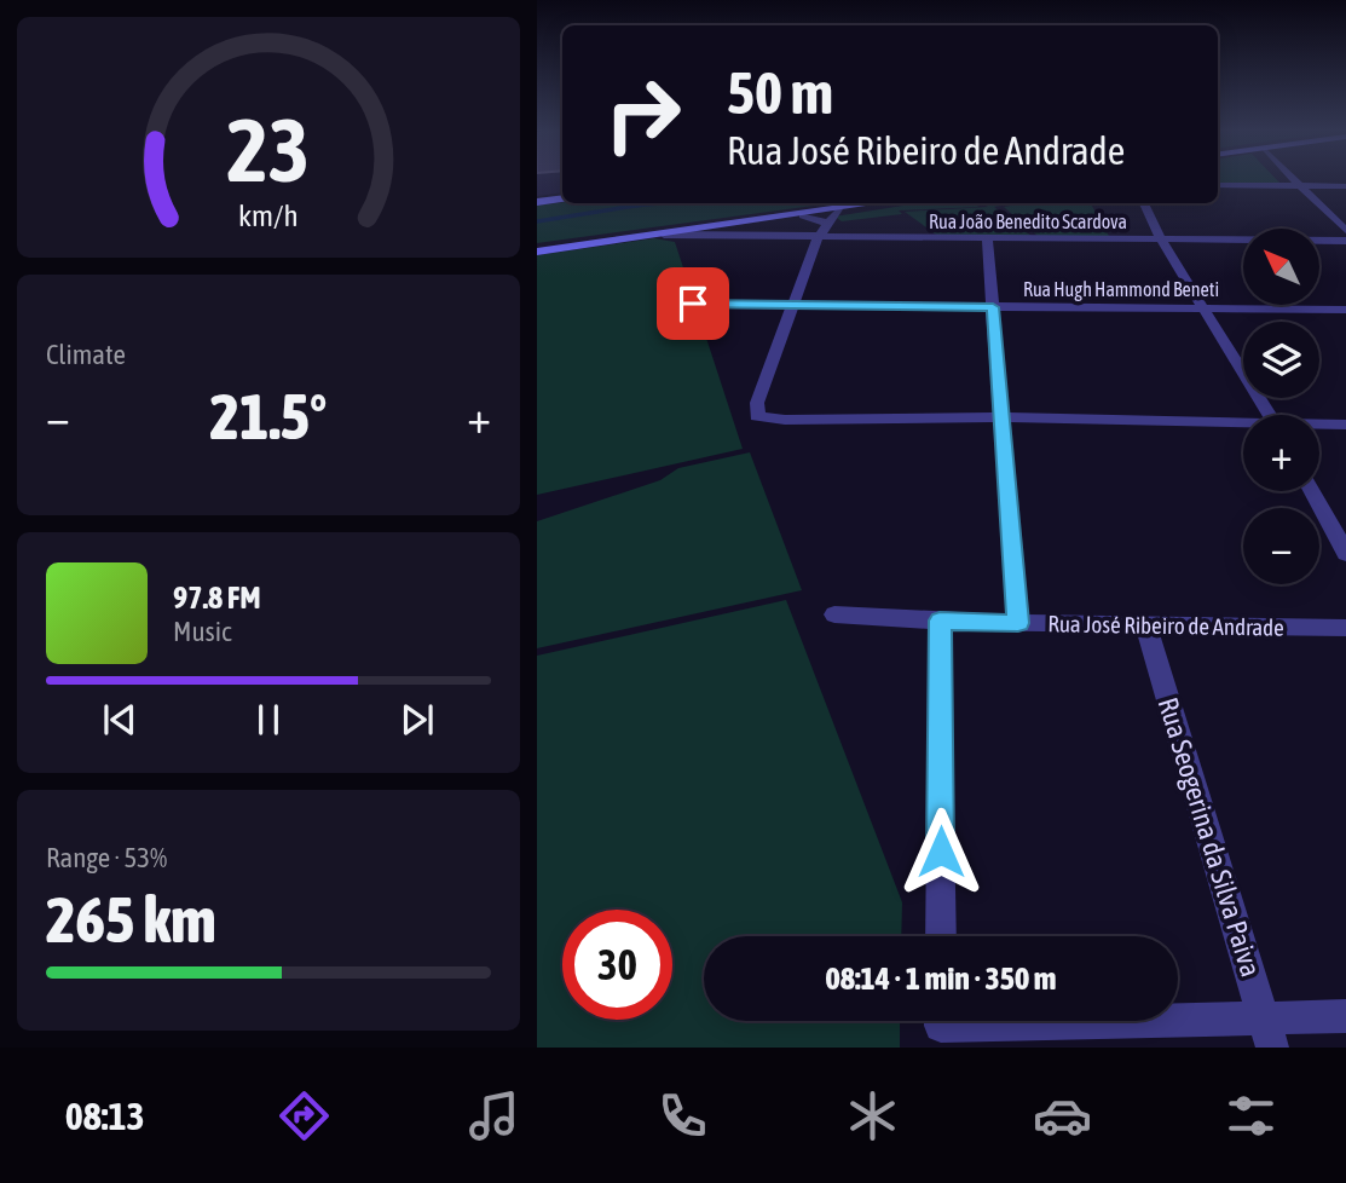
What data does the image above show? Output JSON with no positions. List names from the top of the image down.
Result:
{
  "streets": {
    "street": [
      "Rua João Benedito Scardova",
      "Rua Hugh Hammond Beneti",
      "Rua José Ribeiro de Andrade",
      "Rua Seogerina da Silva Paiva"
    ]
  },
  "crossings": [
    ["Rua José Ribeiro de Andrade", "Rua Seogerina da Silva Paiva"]
  ],
  "north": "top left",
  "page": {
    "turn": ["50 m", "Rua José Ribeiro de Andrade"],
    "map_buttons": ["+", "−"],
    "tile": [
      "Climate",
      ["Range · 53%", "265 km"]
    ],
    "heat": ["−", "21.5°", "+"],
    "song": ["97.8 FM", "Music"],
    "limit": "30",
    "trip": "08:14 · 1 min · 350 m",
    "tabs": "08:13",
    "gauge": ["23", "km/h"]
  }
}
